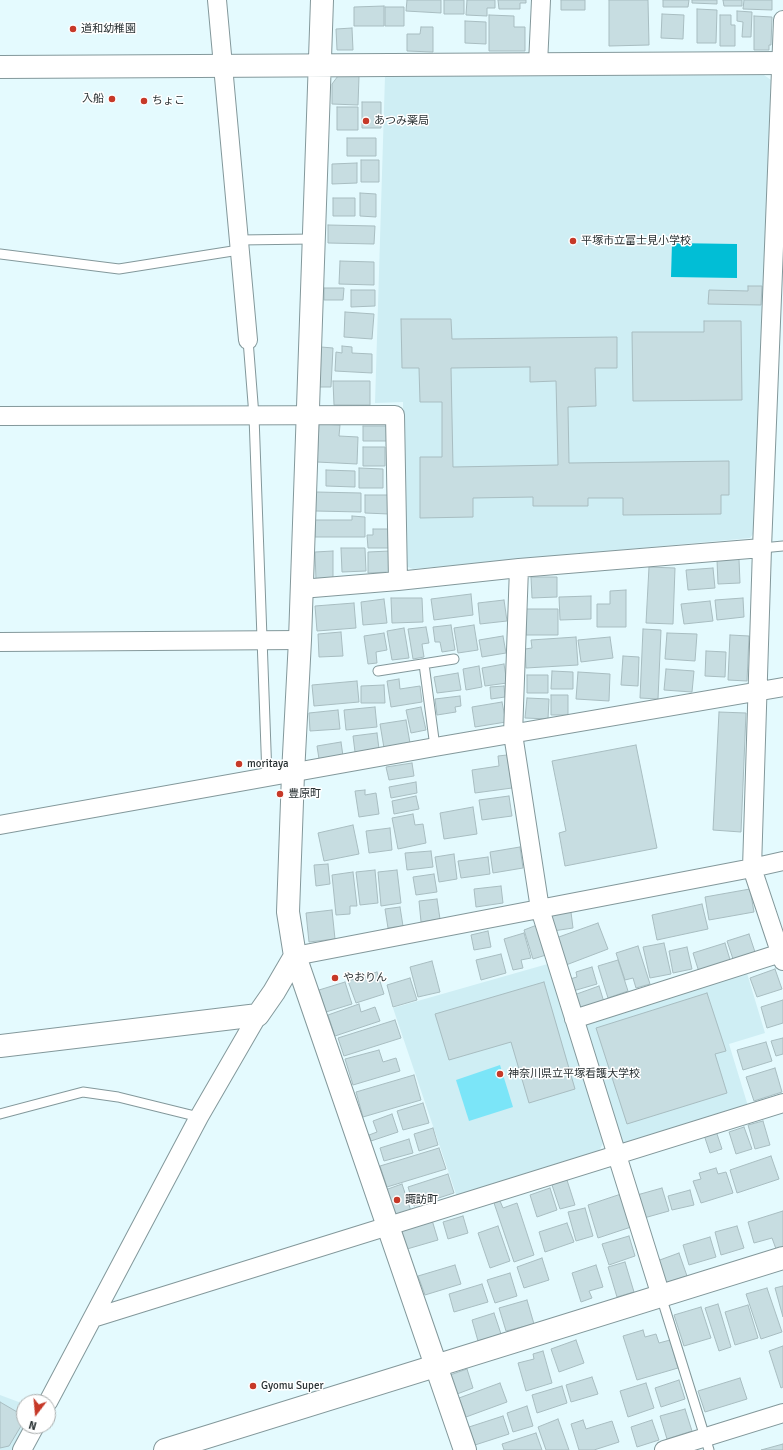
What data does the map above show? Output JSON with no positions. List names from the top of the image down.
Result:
{
  "places": [
    "道和幼稚園",
    "入船",
    "ちょこ",
    "あつみ薬局",
    "平塚市立富士見小学校",
    "moritaya",
    "豊原町",
    "やおりん",
    "神奈川県立平塚看護大学校",
    "諏訪町",
    "Gyomu Super"
  ],
  "north": "bottom"
}
